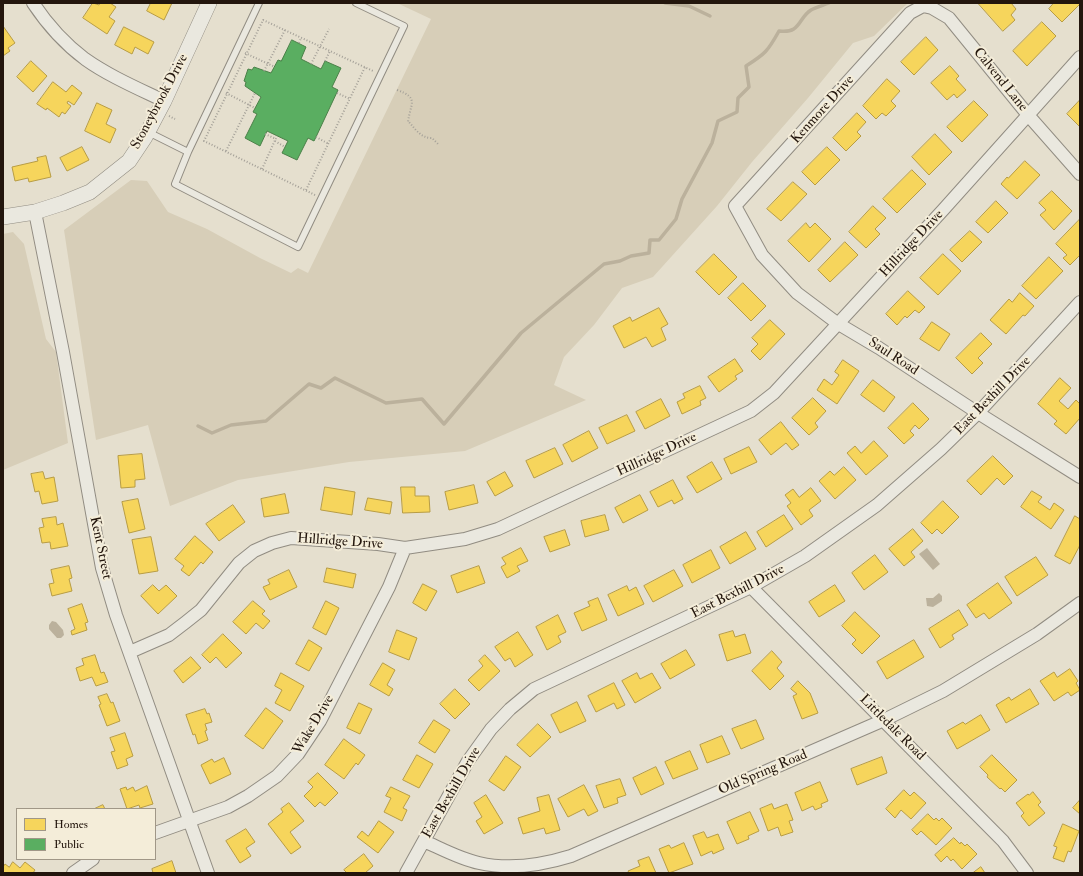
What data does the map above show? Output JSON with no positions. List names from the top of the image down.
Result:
{
  "streets": {
    "street": [
      "Calvend Lane",
      "Stoneybrook Drive",
      "Kenmore Drive",
      "Hillridge Drive",
      "Saul Road",
      "East Bexhill Drive",
      "Kent Street",
      "Wake Drive",
      "Littledale Road",
      "Old Spring Road"
    ]
  },
  "crossings": [
    ["Calvend Lane", "Kenmore Drive"],
    ["Calvend Lane", "Hillridge Drive"],
    ["Stoneybrook Drive", "Kent Street"],
    ["Kenmore Drive", "Saul Road"],
    ["Hillridge Drive", "Saul Road"],
    ["Hillridge Drive", "Kent Street"],
    ["Hillridge Drive", "Wake Drive"],
    ["Saul Road", "East Bexhill Drive"],
    ["East Bexhill Drive", "Littledale Road"],
    ["East Bexhill Drive", "Old Spring Road"],
    ["Kent Street", "Wake Drive"],
    ["Littledale Road", "Old Spring Road"]
  ],
  "legend": ["Homes", "Public"]
}
